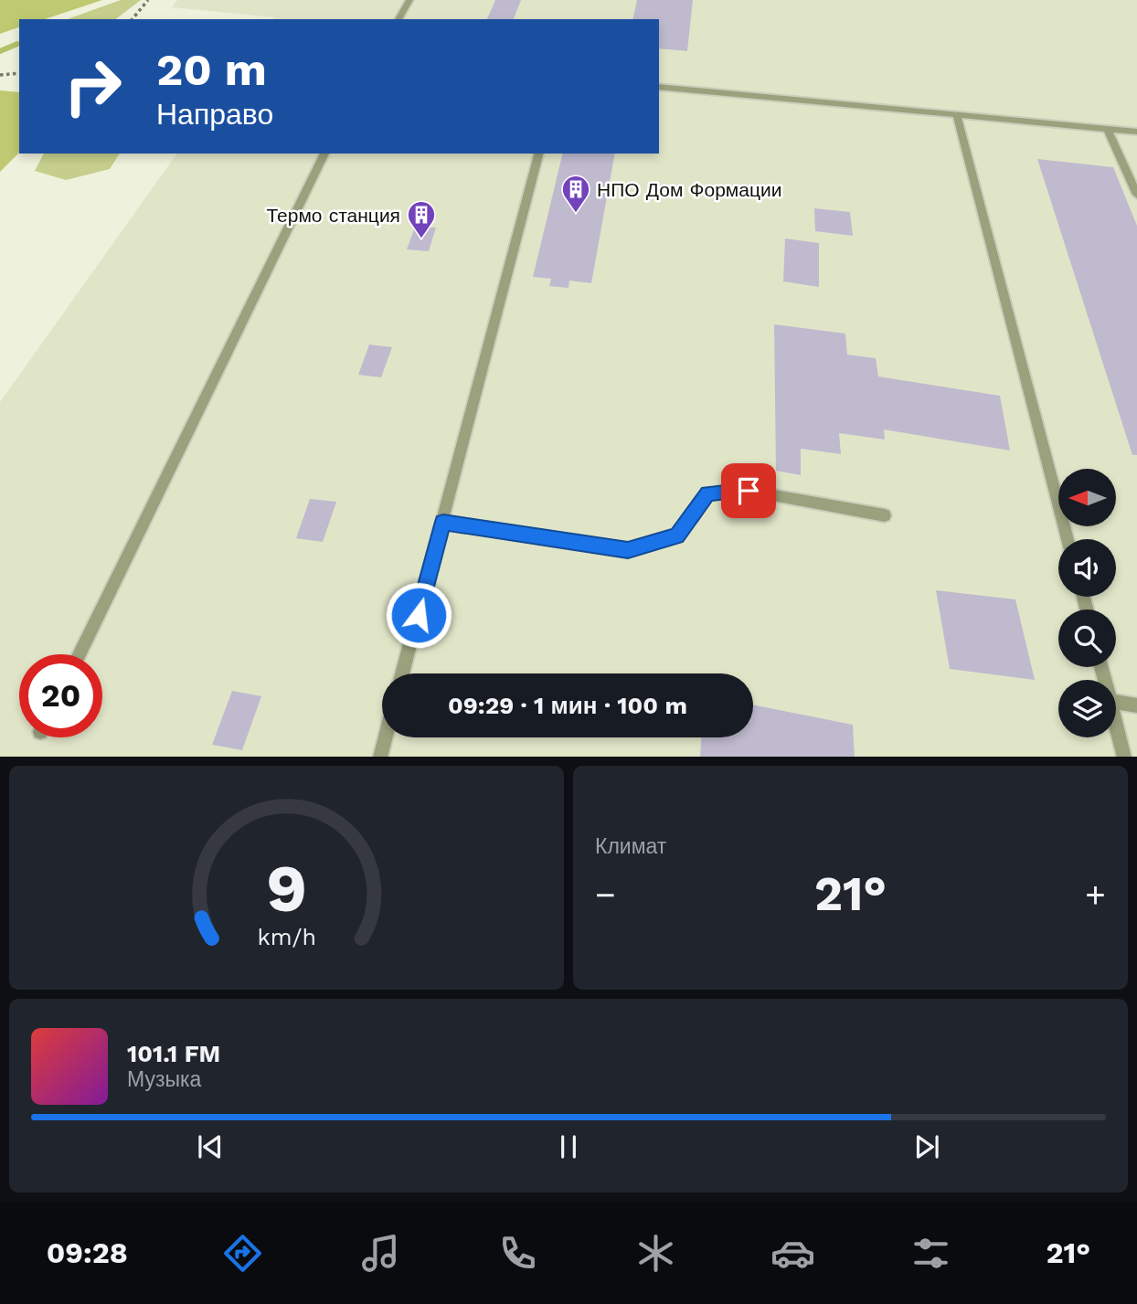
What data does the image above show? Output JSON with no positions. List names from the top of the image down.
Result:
{
  "places": {
    "building": ["НПО Дом Формации", "Термо станция"]
  },
  "north": "left",
  "page": {
    "turn": ["20 m", "Направо"],
    "limit": "20",
    "trip": "09:29 · 1 мин · 100 m",
    "tile": "Климат",
    "heat": ["−", "21°", "+"],
    "song": ["101.1 FM", "Музыка"],
    "tabs": ["09:28", "21°"],
    "gauge": ["9", "km/h"]
  }
}
